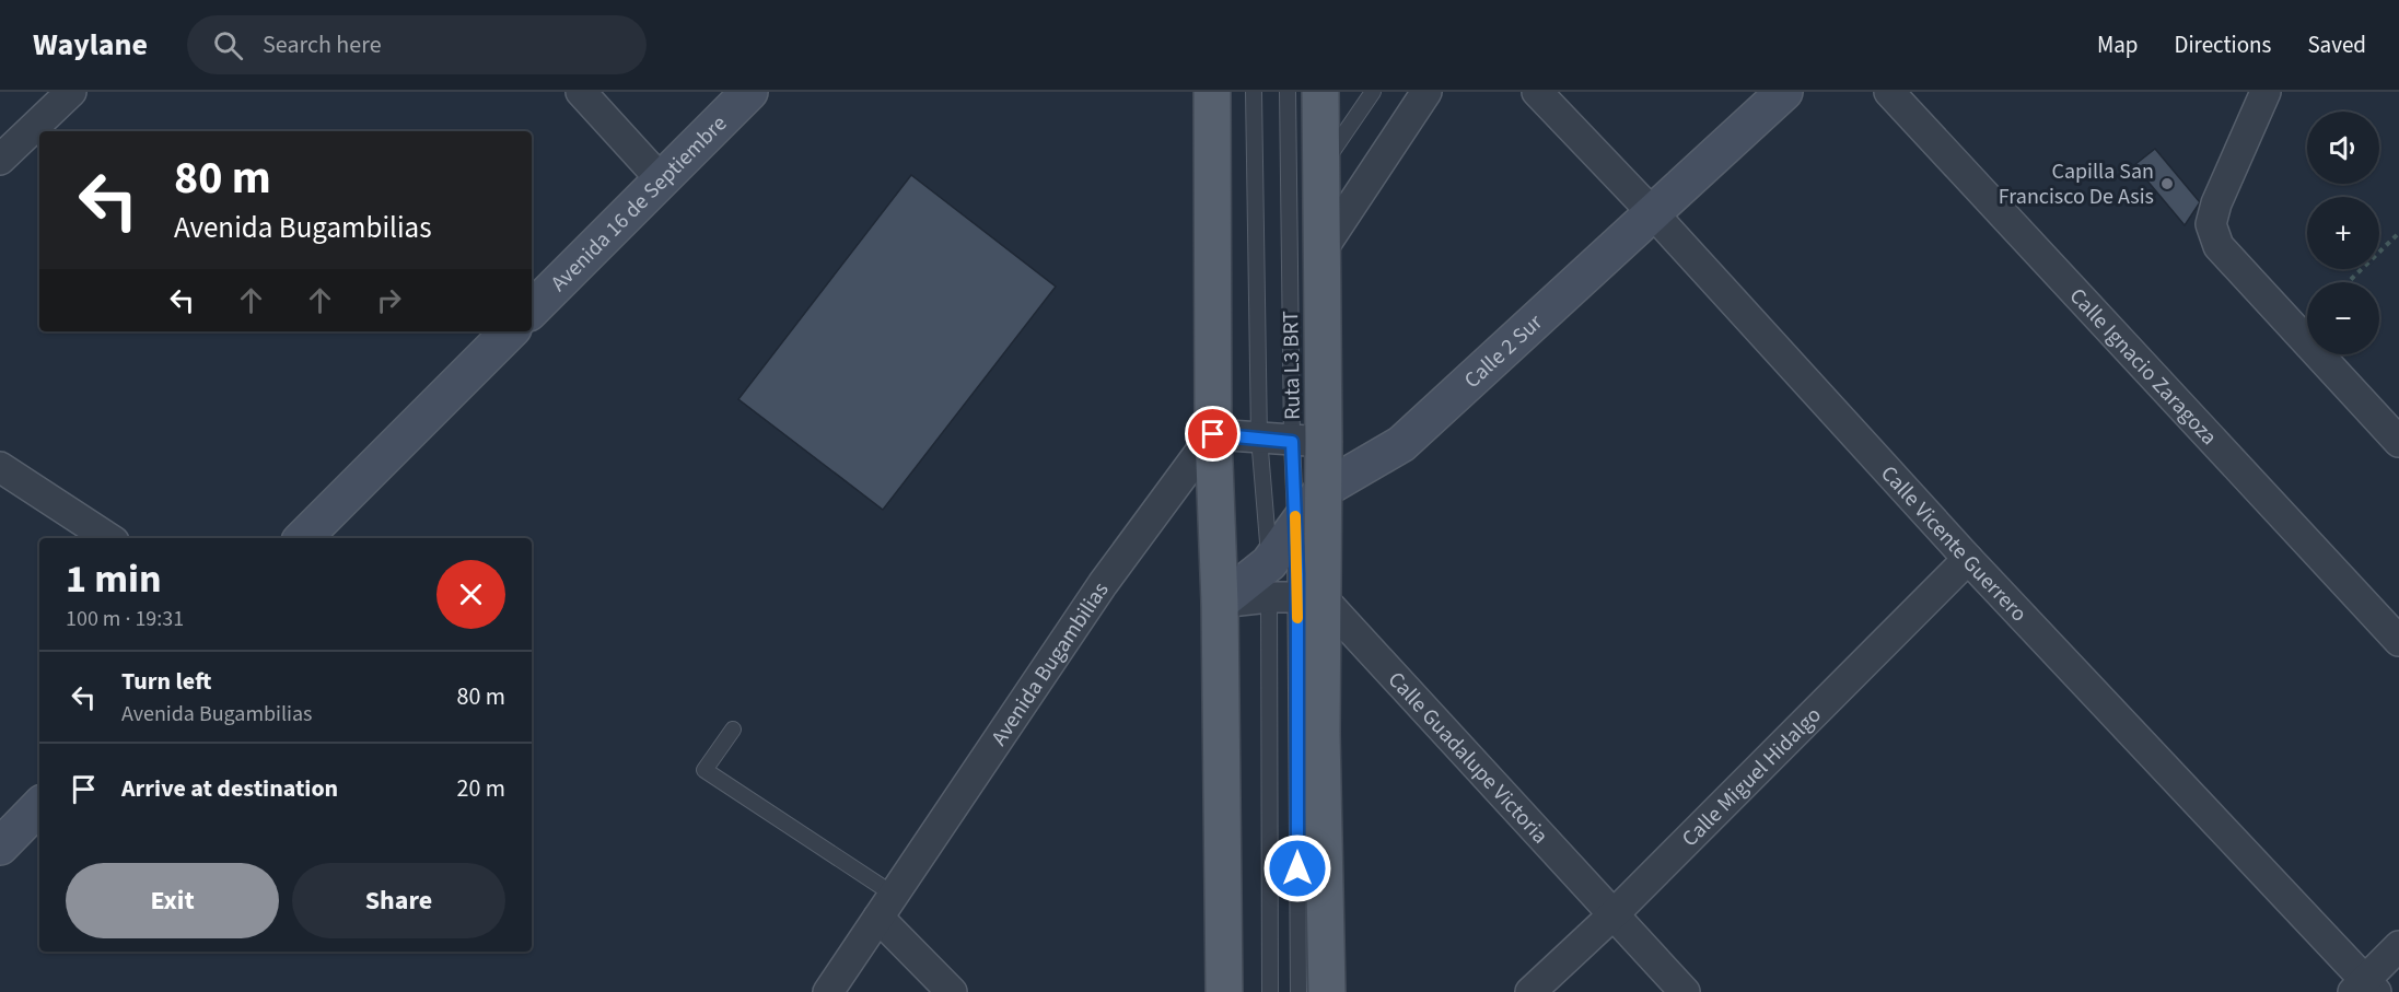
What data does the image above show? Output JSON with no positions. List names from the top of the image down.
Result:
{
  "streets": {
    "main road": ["Avenida 16 de Septiembre", "Calle 2 Sur"],
    "street": [
      "Calle Ignacio Zaragoza",
      "Calle Vicente Guerrero",
      "Avenida Bugambilias",
      "Calle Guadalupe Victoria",
      "Calle Miguel Hidalgo"
    ],
    "lane": ["Ruta L3 BRT"]
  },
  "crossings": [
    ["Calle 2 Sur", "Ruta L3 BRT"],
    ["Calle 2 Sur", "Calle Vicente Guerrero"],
    ["Calle 2 Sur", "Calle Guadalupe Victoria"],
    ["Calle Vicente Guerrero", "Calle Miguel Hidalgo"],
    ["Calle Guadalupe Victoria", "Calle Miguel Hidalgo"]
  ],
  "places": ["Capilla San Francisco De Asis"],
  "page": {
    "header": "Waylane",
    "search": "Search here",
    "nav": ["Map", "Directions", "Saved"],
    "map_buttons": ["+", "−"],
    "turn": ["80 m", "Avenida Bugambilias"],
    "heading": ["1 min", "100 m · 19:31"],
    "list": [
      {
        "name": "Turn left",
        "note": "Avenida Bugambilias",
        "value": "80 m"
      },
      {
        "name": "Arrive at destination",
        "value": "20 m"
      }
    ],
    "buttons": ["Exit", "Share"]
  }
}
